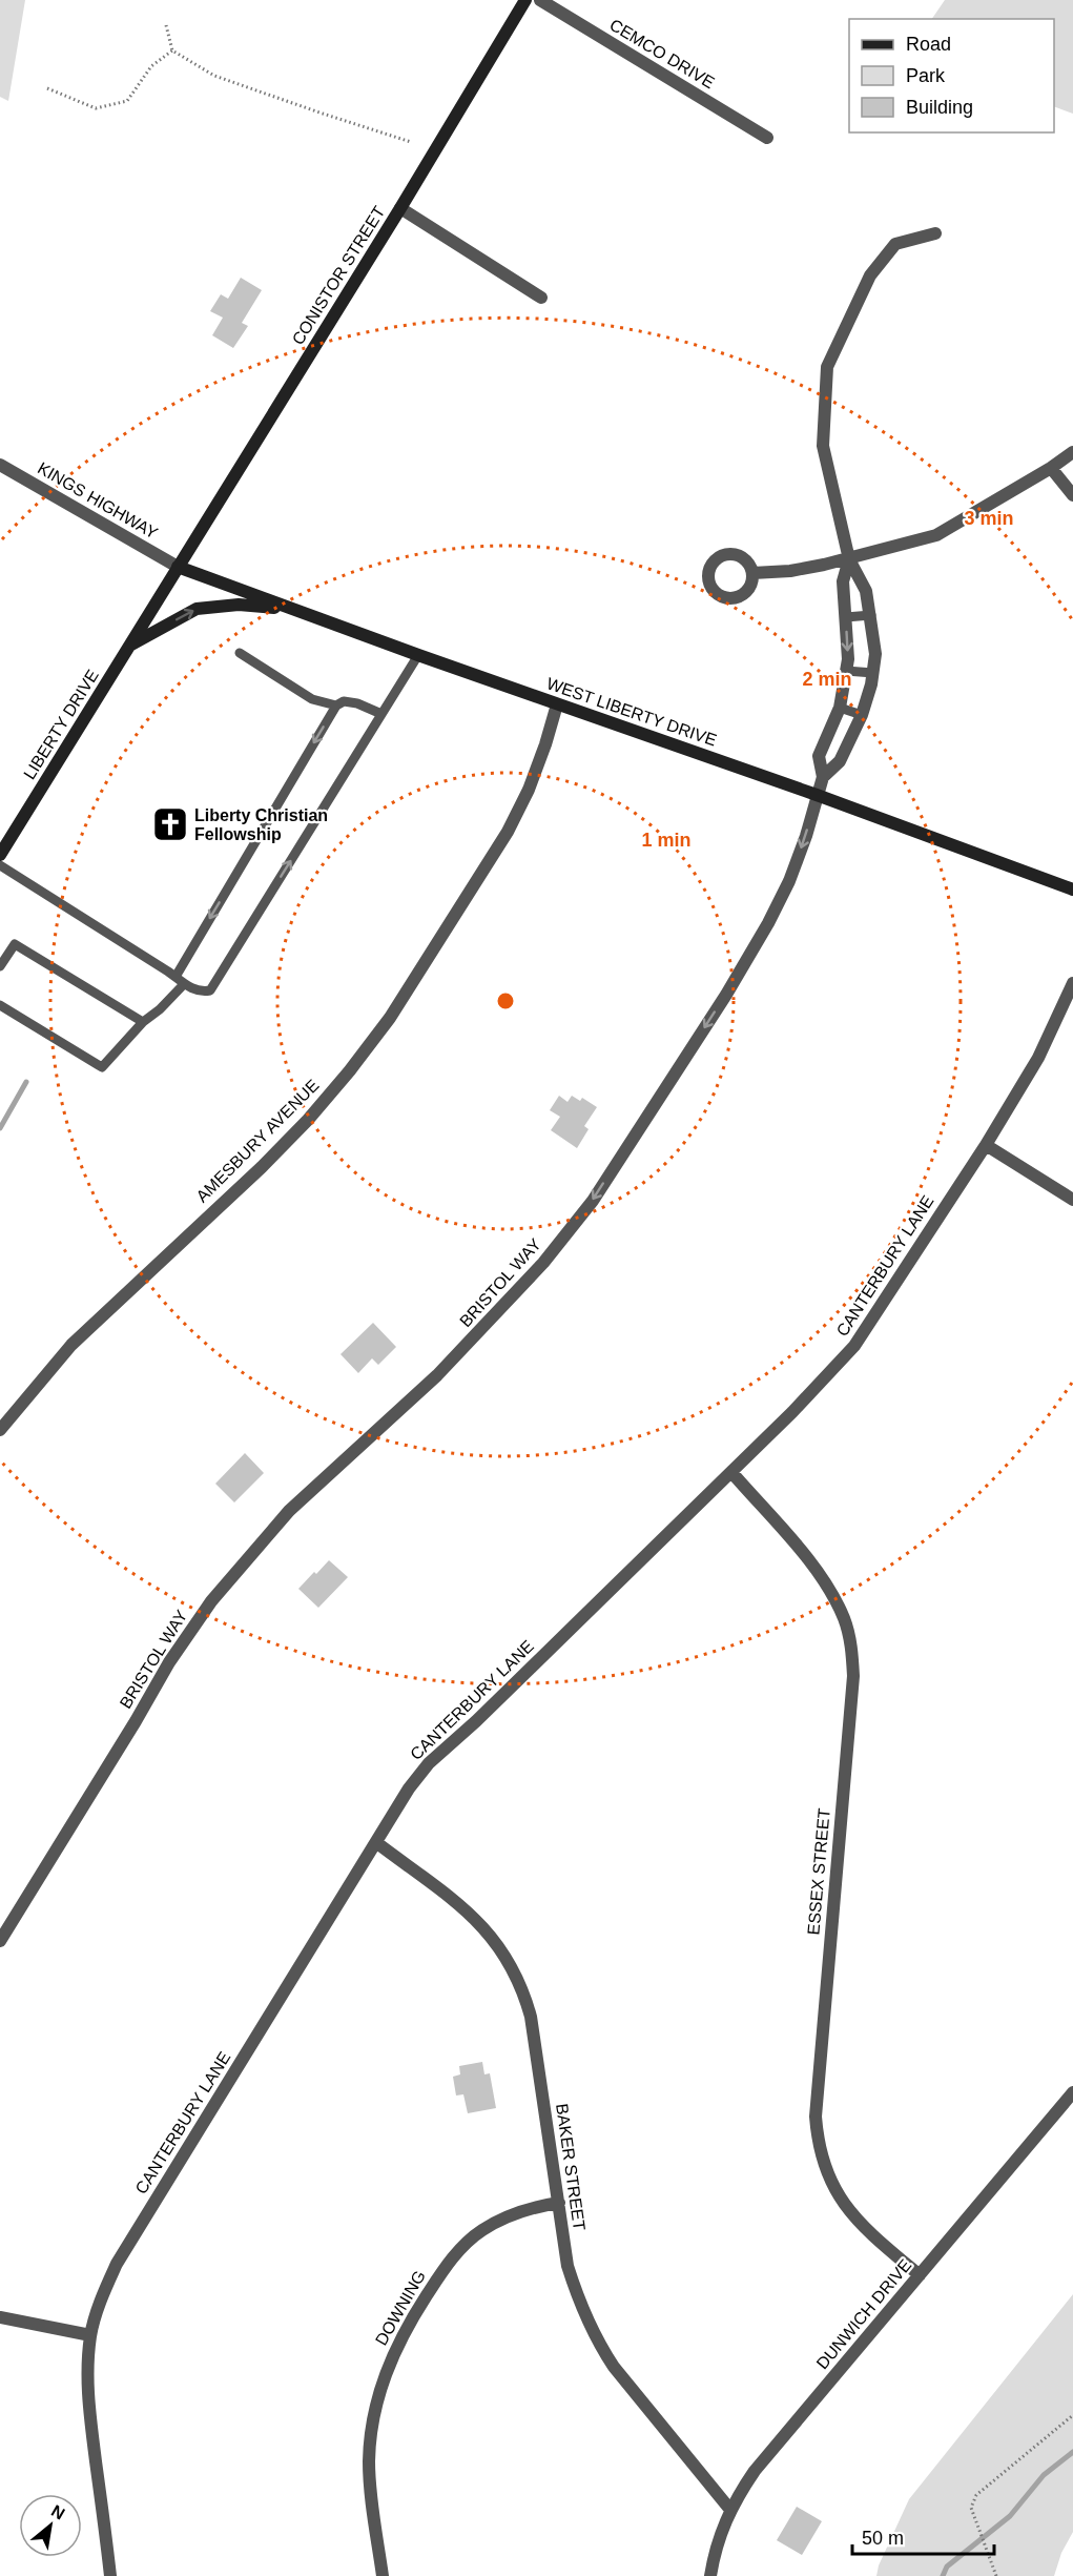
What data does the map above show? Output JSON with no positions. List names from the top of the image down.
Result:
{
  "streets": {
    "main road": ["CONISTOR STREET", "WEST LIBERTY DRIVE", "LIBERTY DRIVE"],
    "street": [
      "CEMCO DRIVE",
      "KINGS HIGHWAY",
      "AMESBURY AVENUE",
      "CANTERBURY LANE",
      "BRISTOL WAY",
      "ESSEX STREET",
      "BAKER STREET",
      "DOWNING",
      "DUNWICH DRIVE"
    ]
  },
  "crossings": [
    ["CONISTOR STREET", "KINGS HIGHWAY"],
    ["CONISTOR STREET", "WEST LIBERTY DRIVE"],
    ["CONISTOR STREET", "LIBERTY DRIVE"],
    ["KINGS HIGHWAY", "WEST LIBERTY DRIVE"],
    ["KINGS HIGHWAY", "LIBERTY DRIVE"],
    ["WEST LIBERTY DRIVE", "LIBERTY DRIVE"],
    ["WEST LIBERTY DRIVE", "AMESBURY AVENUE"],
    ["WEST LIBERTY DRIVE", "BRISTOL WAY"],
    ["CANTERBURY LANE", "ESSEX STREET"],
    ["CANTERBURY LANE", "BAKER STREET"],
    ["ESSEX STREET", "DUNWICH DRIVE"],
    ["BAKER STREET", "DOWNING"],
    ["BAKER STREET", "DUNWICH DRIVE"]
  ],
  "one_way": ["BRISTOL WAY"],
  "places": {
    "church": ["Liberty Christian Fellowship"]
  },
  "legend": ["Road", "Park", "Building"],
  "scale_bar": "50 m",
  "north": "top right",
  "rings": ["3 min", "2 min", "1 min"]
}
